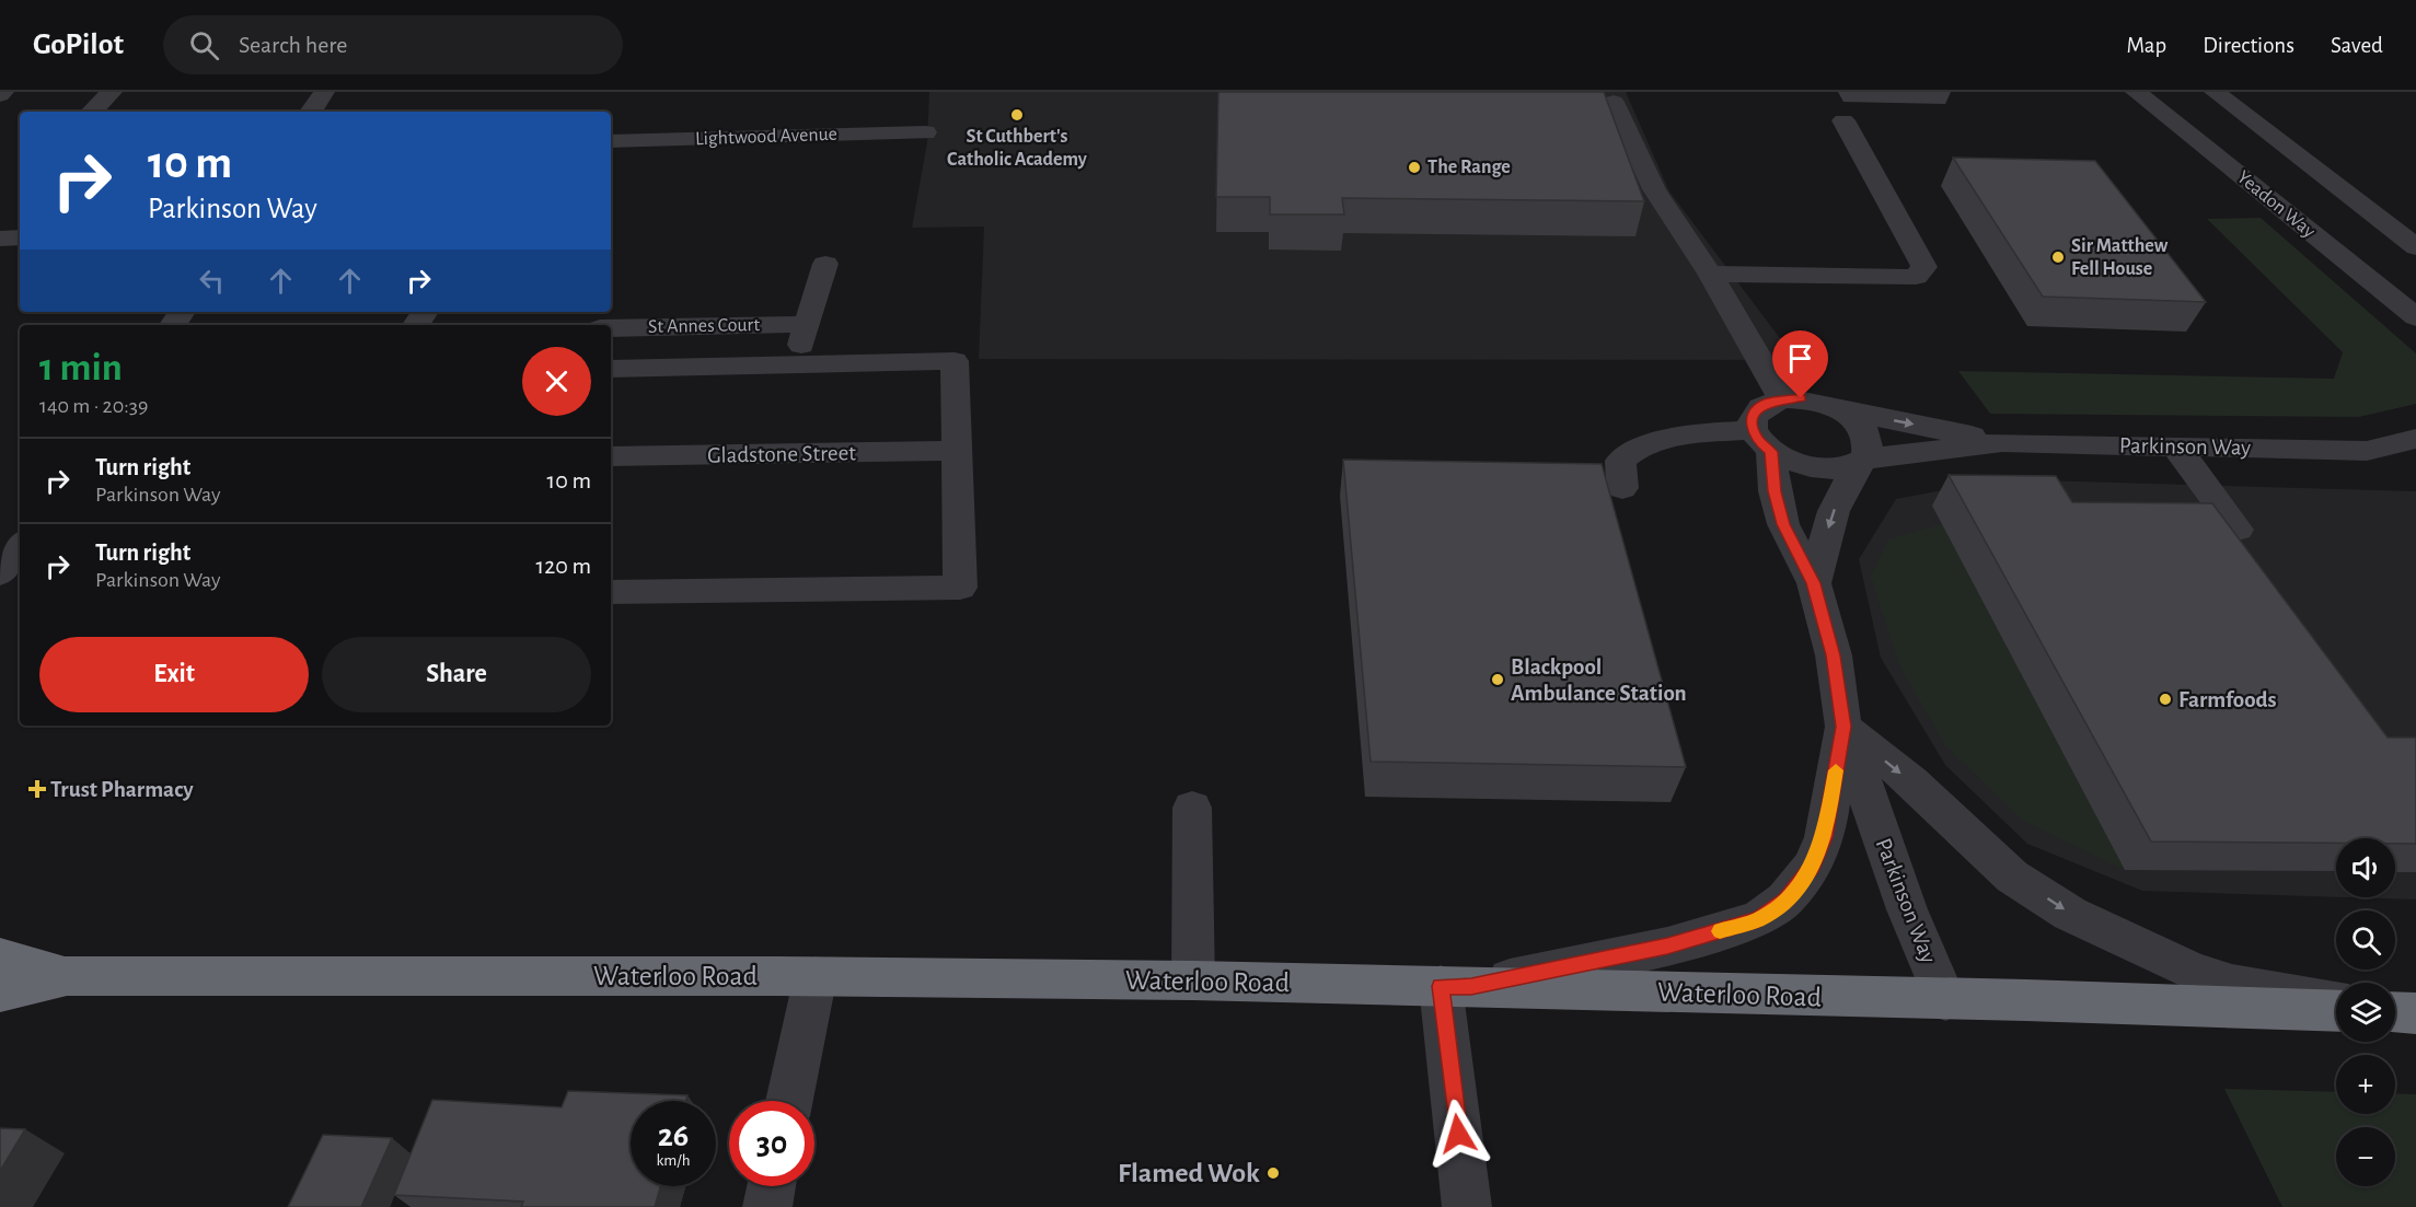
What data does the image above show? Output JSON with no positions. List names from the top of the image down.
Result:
{
  "streets": {
    "highway": ["Waterloo Road"],
    "street": [
      "Lightwood Avenue",
      "Yeadon Way",
      "St Annes Court",
      "Parkinson Way",
      "Gladstone Street"
    ]
  },
  "crossings": [
    ["Parkinson Way", "Waterloo Road"]
  ],
  "places": {
    "other": [
      "St Cuthbert's Catholic Academy",
      "The Range",
      "Sir Matthew Fell House",
      "Blackpool Ambulance Station",
      "Farmfoods",
      "Flamed Wok"
    ],
    "health": ["Trust Pharmacy"]
  },
  "page": {
    "header": "GoPilot",
    "search": "Search here",
    "nav": ["Map", "Directions", "Saved"],
    "turn": ["10 m", "Parkinson Way"],
    "heading": ["1 min", "140 m · 20:39"],
    "list": [
      {
        "name": "Turn right",
        "note": "Parkinson Way",
        "value": "10 m"
      },
      {
        "name": "Turn right",
        "note": "Parkinson Way",
        "value": "120 m"
      }
    ],
    "buttons": ["Exit", "Share"],
    "map_buttons": ["+", "−"],
    "speed": "26 km/h",
    "limit": "30"
  }
}
